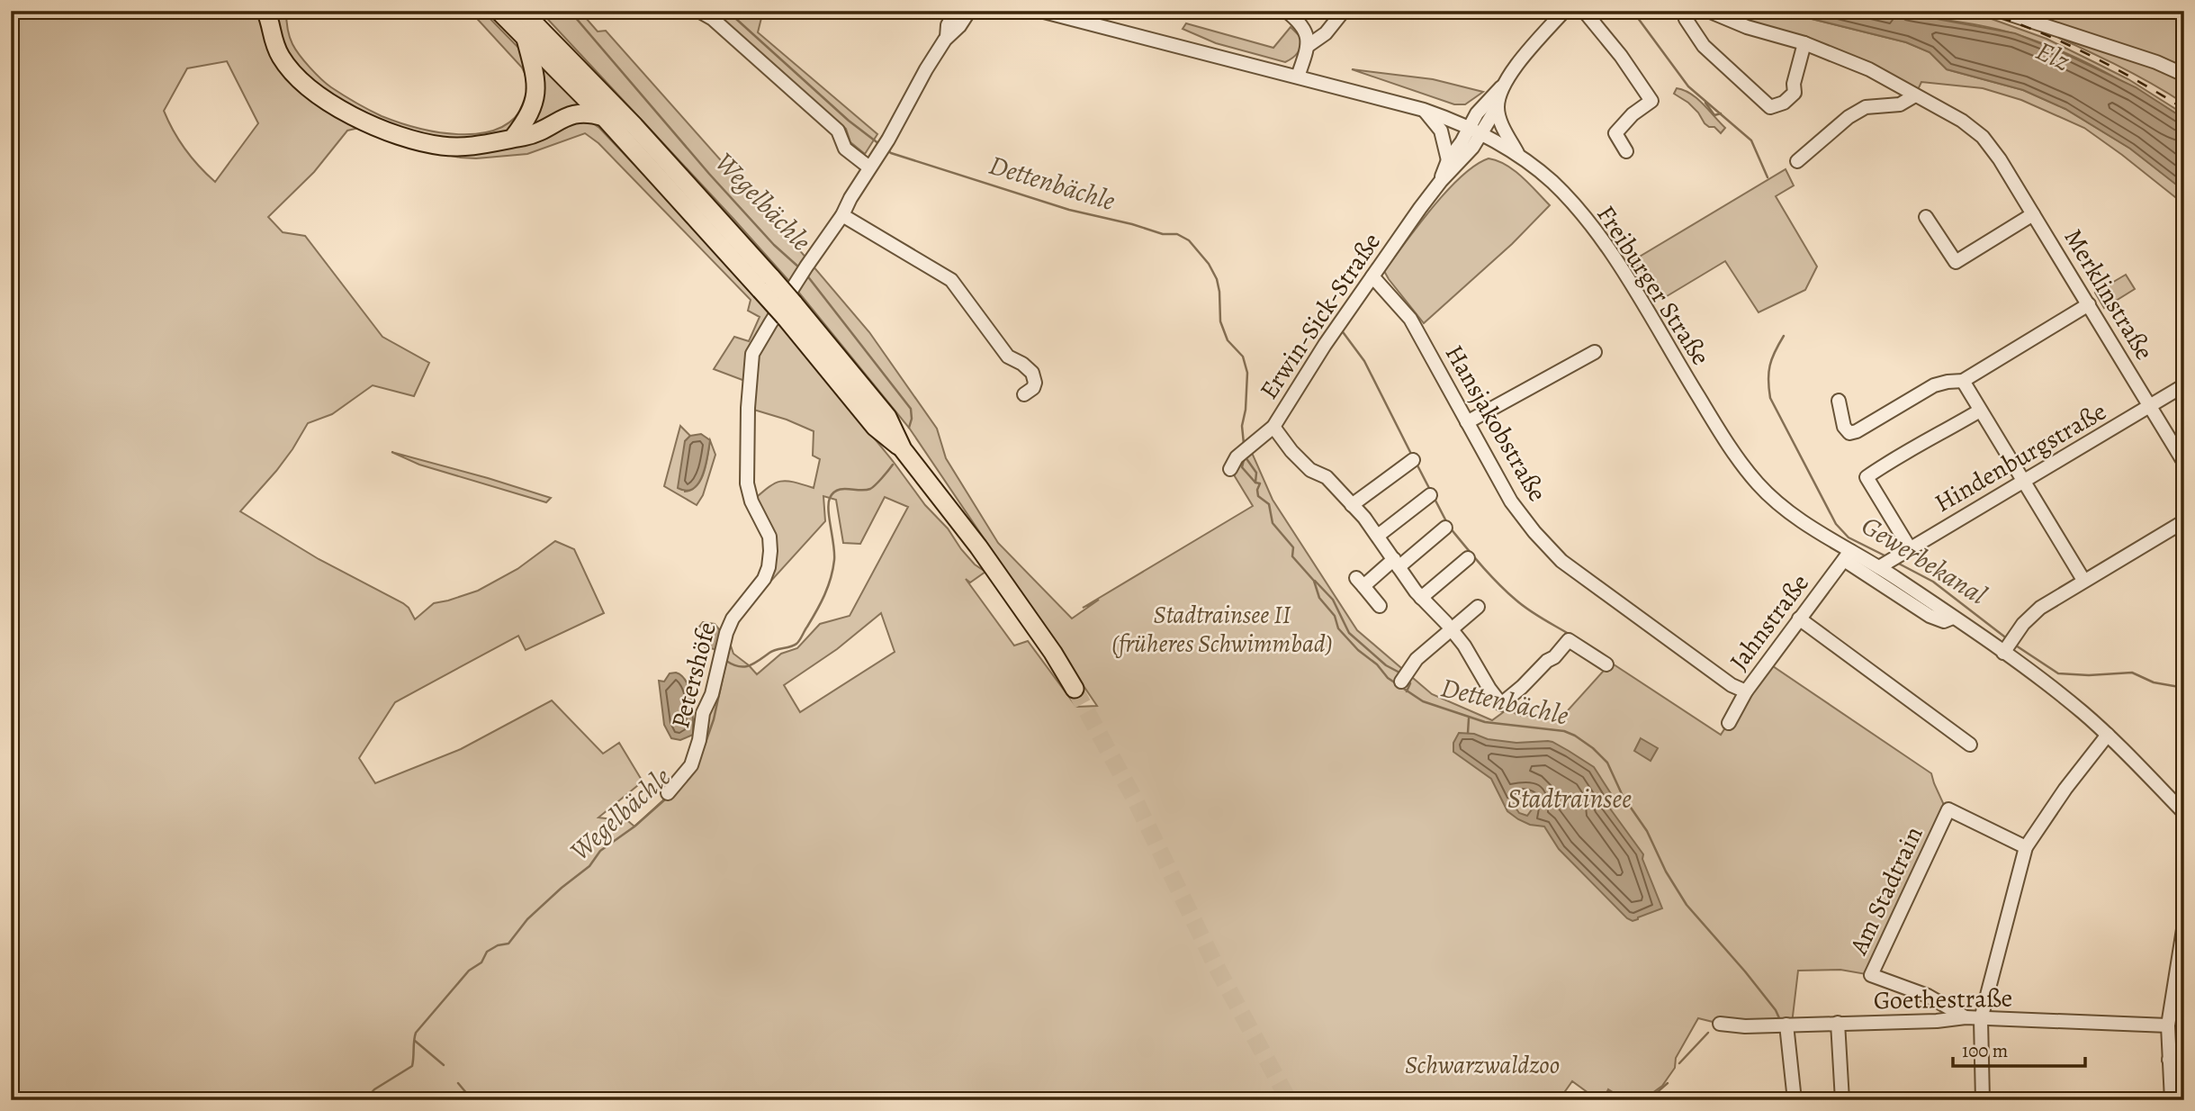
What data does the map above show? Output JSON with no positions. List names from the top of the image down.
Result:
{
  "streets": {
    "street": [
      "Freiburger Straße",
      "Merklinstraße",
      "Erwin-Sick-Straße",
      "Hansjakobstraße",
      "Hindenburgstraße",
      "Jahnstraße",
      "Petershöfe",
      "Am Stadtrain",
      "Goethestraße"
    ]
  },
  "crossings": [
    ["Freiburger Straße", "Erwin-Sick-Straße"],
    ["Freiburger Straße", "Hindenburgstraße"],
    ["Freiburger Straße", "Jahnstraße"],
    ["Merklinstraße", "Hindenburgstraße"],
    ["Erwin-Sick-Straße", "Hansjakobstraße"],
    ["Hansjakobstraße", "Jahnstraße"],
    ["Am Stadtrain", "Goethestraße"]
  ],
  "water": [
    "Elz",
    "Dettenbächle",
    "Wegelbächle",
    "Gewerbekanal",
    "Stadtrainsee"
  ],
  "parks": ["Stadtrainsee II (früheres Schwimmbad)", "Schwarzwaldzoo"],
  "scale_bar": "100 m"
}
